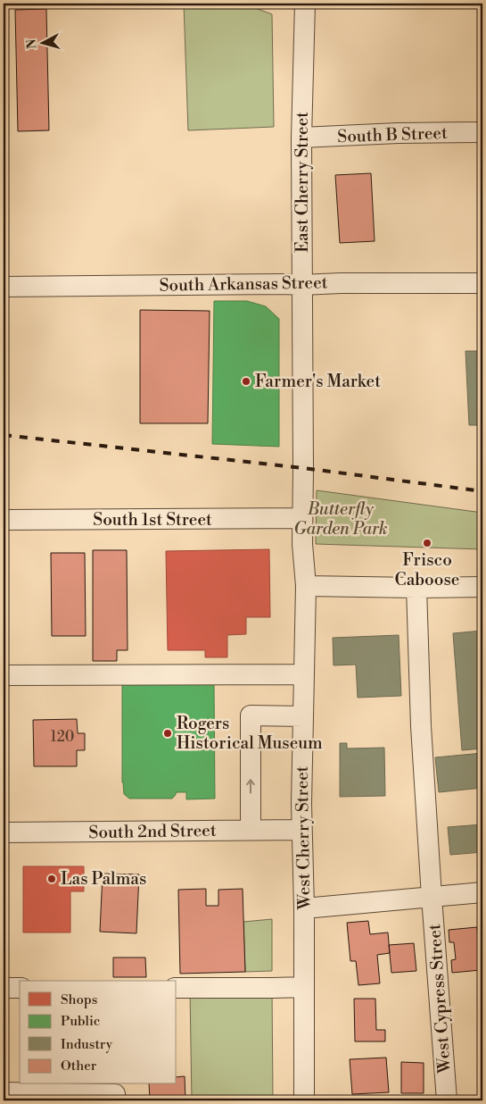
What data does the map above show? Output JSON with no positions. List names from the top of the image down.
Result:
{
  "streets": {
    "street": [
      "South B Street",
      "East Cherry Street",
      "South Arkansas Street",
      "South 1st Street",
      "South 2nd Street",
      "West Cherry Street",
      "West Cypress Street"
    ]
  },
  "crossings": [
    ["South B Street", "East Cherry Street"],
    ["East Cherry Street", "South Arkansas Street"],
    ["East Cherry Street", "West Cherry Street"],
    ["South 1st Street", "West Cherry Street"],
    ["South 2nd Street", "West Cherry Street"]
  ],
  "parks": ["Butterfly Garden Park"],
  "places": [
    "Farmer's Market",
    "Frisco Caboose",
    "Rogers Historical Museum",
    "Las Palmas"
  ],
  "house_numbers": ["120"],
  "legend": [
    "Shops",
    "Public",
    "Industry",
    "Other"
  ],
  "north": "left"
}
